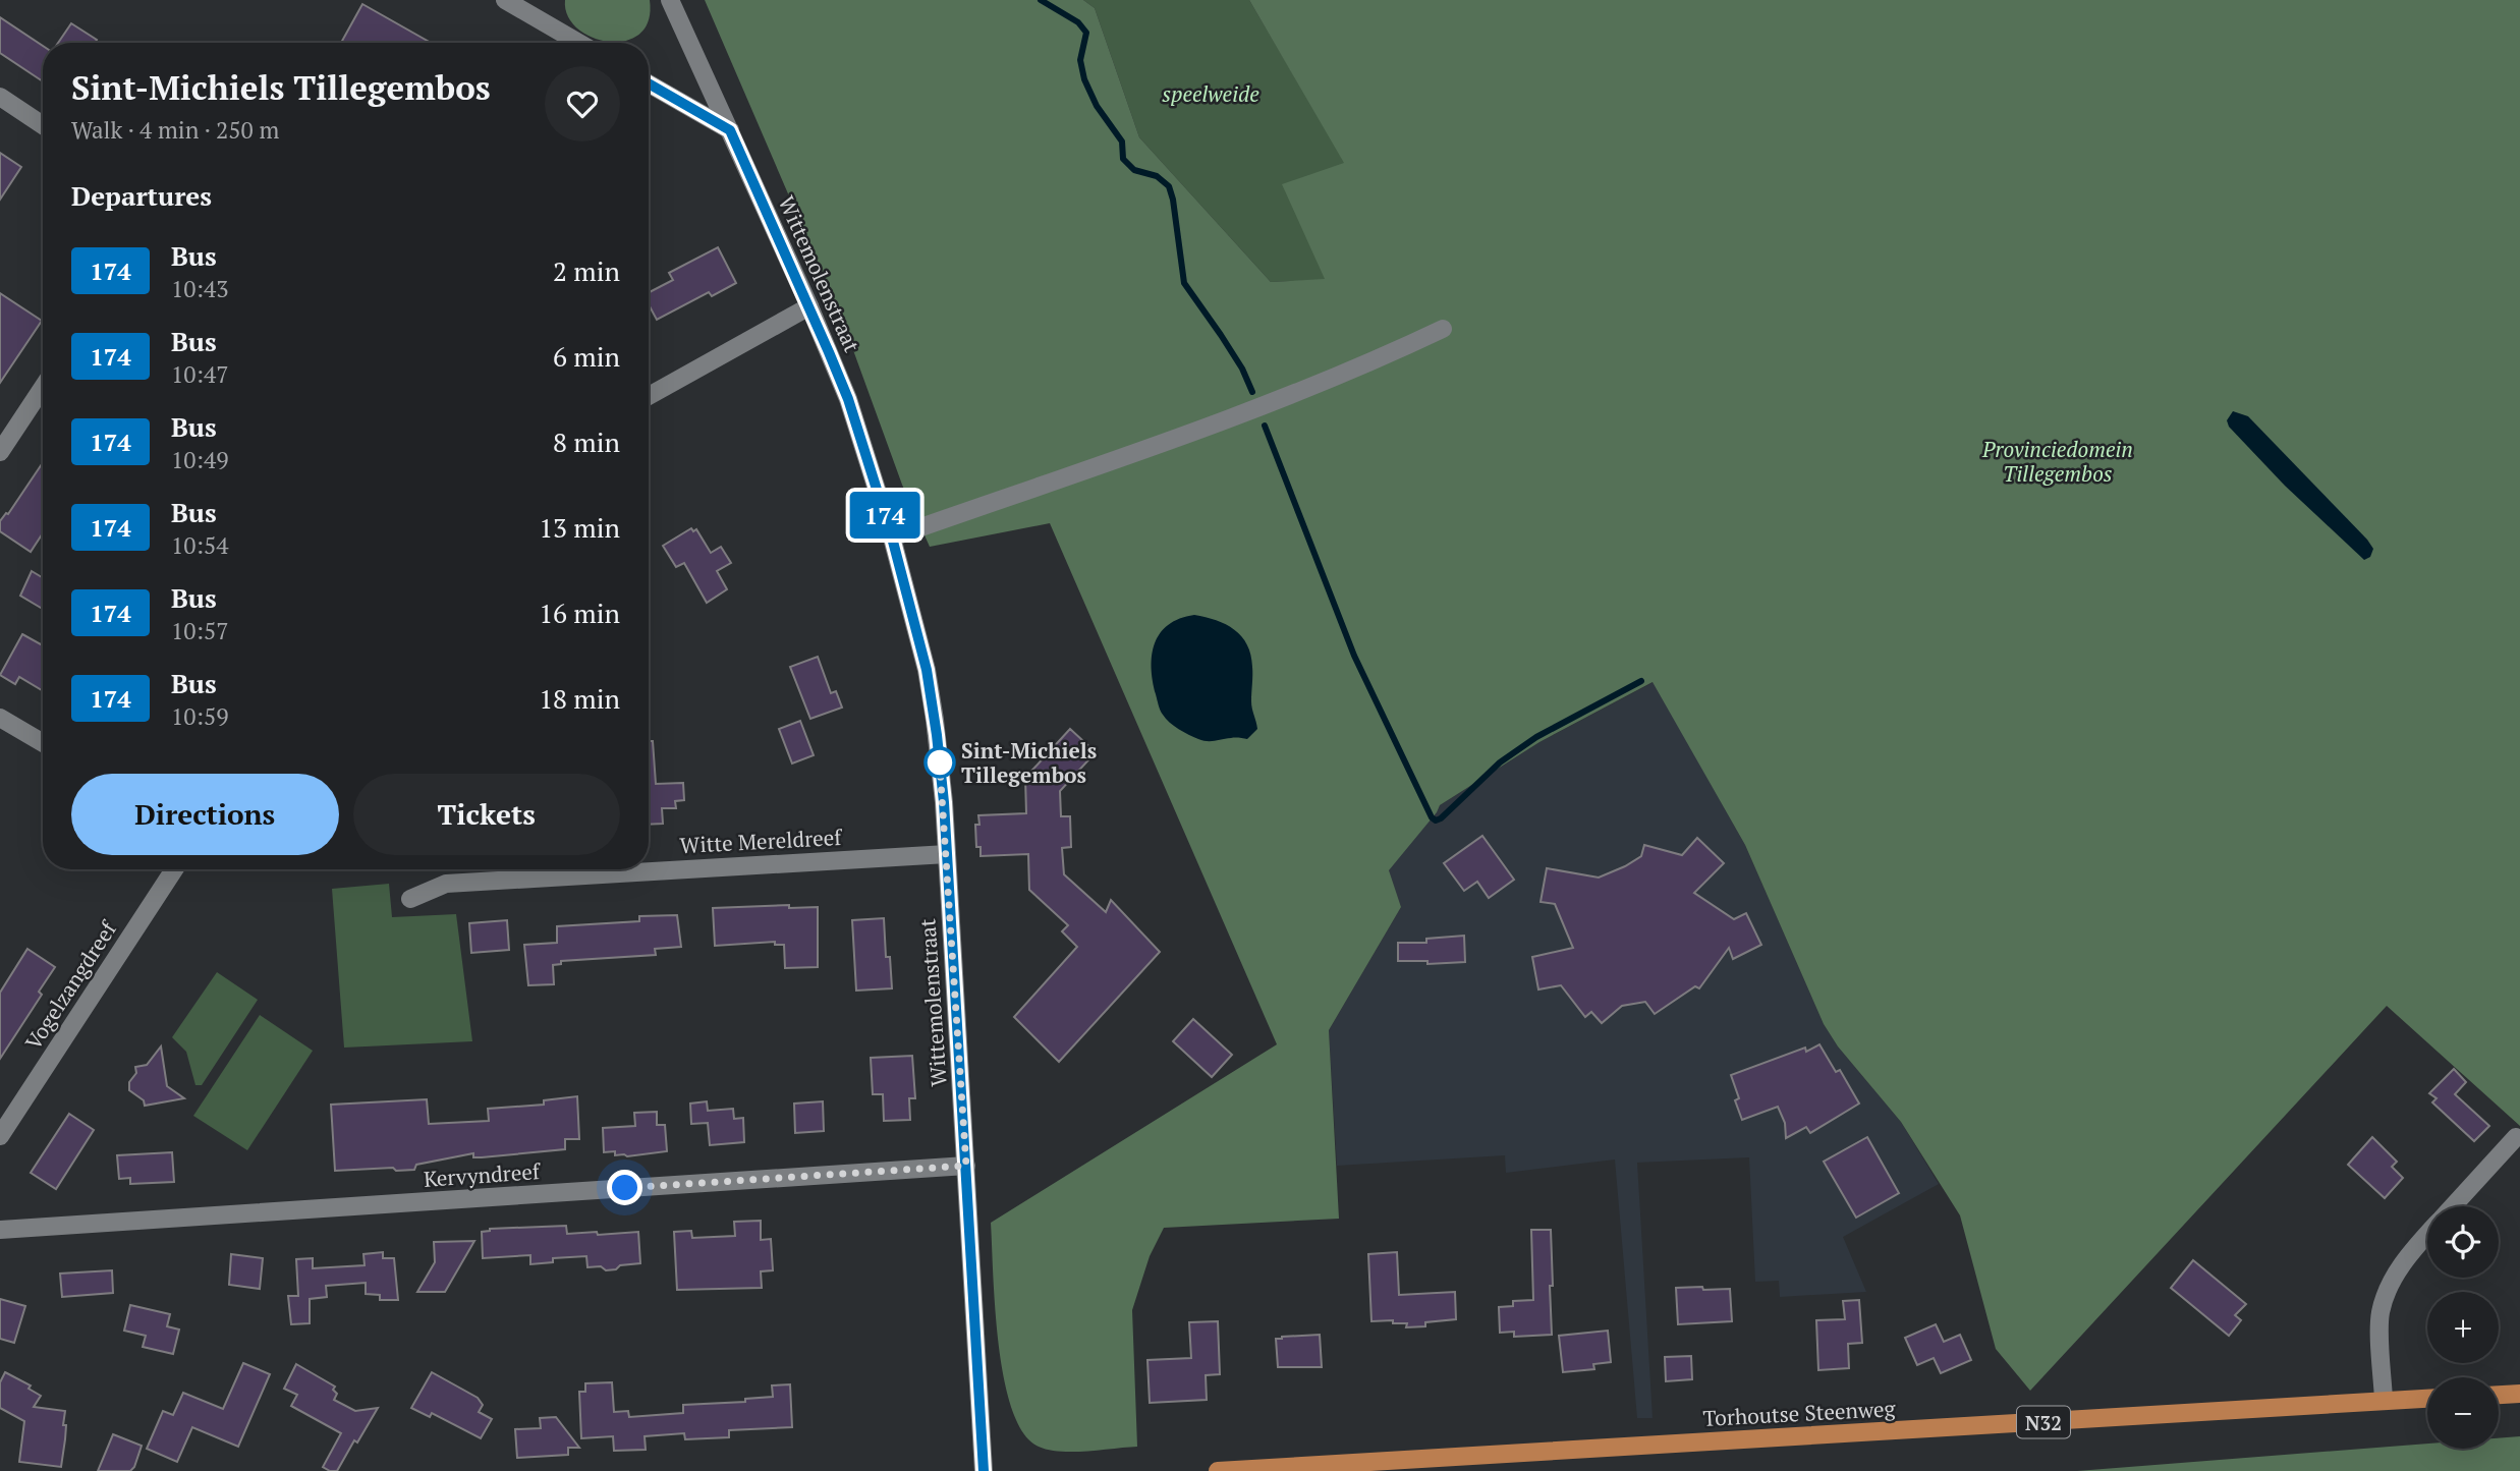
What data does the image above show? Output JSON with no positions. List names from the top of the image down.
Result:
{
  "streets": {
    "main road": ["Torhoutse Steenweg", "N32"],
    "street": [
      "Wittemolenstraat",
      "Witte Mereldreef",
      "Vogelzangdreef",
      "Kervyndreef"
    ]
  },
  "crossings": [
    ["Wittemolenstraat", "Witte Mereldreef"],
    ["Wittemolenstraat", "Kervyndreef"]
  ],
  "parks": ["speelweide", "Provinciedomein Tillegembos"],
  "places": ["Sint-Michiels Tillegembos"],
  "lines": ["bus line 174"],
  "page": {
    "on_map": "174",
    "heading": [
      ["Sint-Michiels Tillegembos", "Walk · 4 min · 250 m"],
      "Departures"
    ],
    "list": [
      {
        "mark": "174",
        "name": "Bus",
        "note": "10:43",
        "value": "2 min"
      },
      {
        "mark": "174",
        "name": "Bus",
        "note": "10:47",
        "value": "6 min"
      },
      {
        "mark": "174",
        "name": "Bus",
        "note": "10:49",
        "value": "8 min"
      },
      {
        "mark": "174",
        "name": "Bus",
        "note": "10:54",
        "value": "13 min"
      },
      {
        "mark": "174",
        "name": "Bus",
        "note": "10:57",
        "value": "16 min"
      },
      {
        "mark": "174",
        "name": "Bus",
        "note": "10:59",
        "value": "18 min"
      }
    ],
    "buttons": ["Directions", "Tickets"],
    "map_buttons": ["+", "−"]
  }
}
